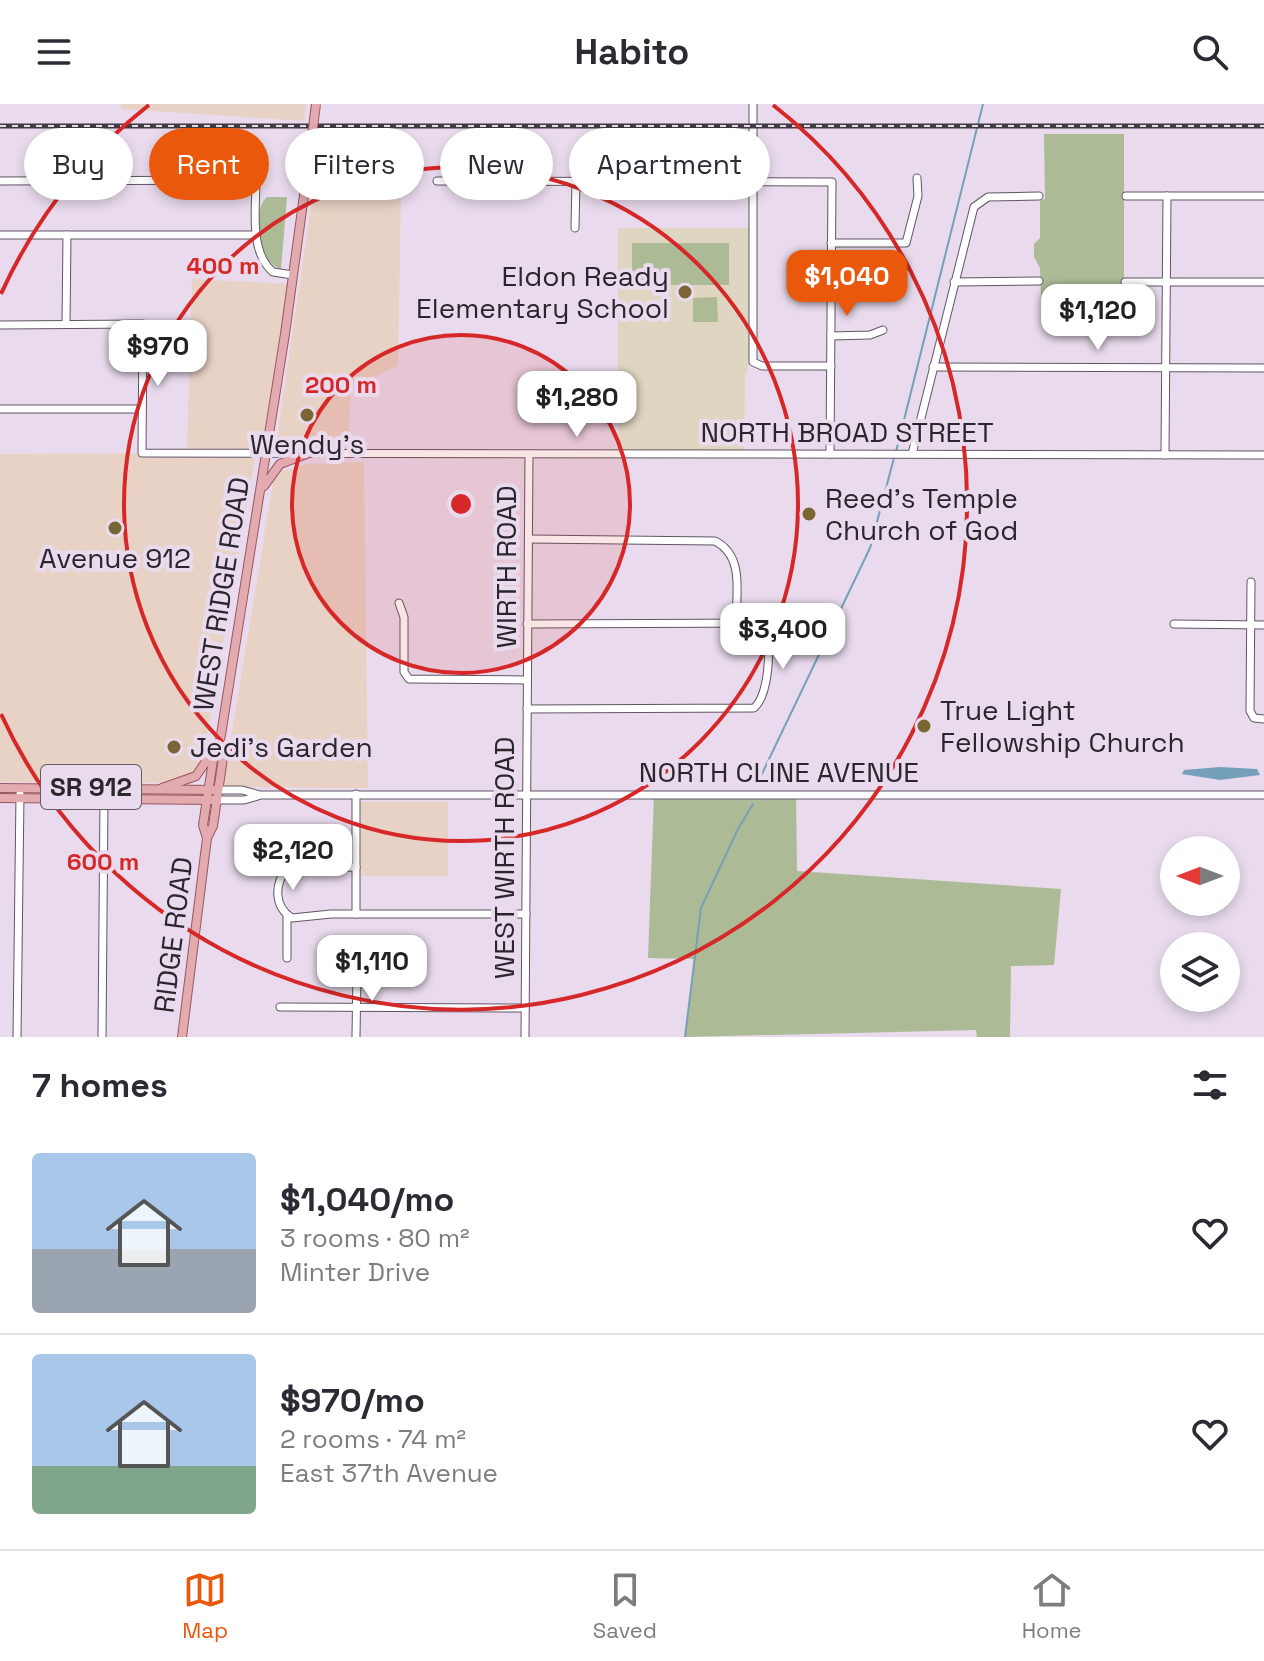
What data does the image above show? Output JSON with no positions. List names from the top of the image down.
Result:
{
  "streets": {
    "main road": ["WEST RIDGE ROAD", "SR 912", "RIDGE ROAD"],
    "street": [
      "NORTH BROAD STREET",
      "WIRTH ROAD",
      "NORTH CLINE AVENUE",
      "WEST WIRTH ROAD"
    ]
  },
  "crossings": [
    ["NORTH BROAD STREET", "WIRTH ROAD"],
    ["NORTH BROAD STREET", "WEST RIDGE ROAD"],
    ["WIRTH ROAD", "WEST WIRTH ROAD"],
    ["WEST RIDGE ROAD", "NORTH CLINE AVENUE"],
    ["WEST RIDGE ROAD", "SR 912"],
    ["WEST RIDGE ROAD", "RIDGE ROAD"],
    ["NORTH CLINE AVENUE", "SR 912"],
    ["NORTH CLINE AVENUE", "WEST WIRTH ROAD"],
    ["NORTH CLINE AVENUE", "RIDGE ROAD"],
    ["SR 912", "RIDGE ROAD"]
  ],
  "places": [
    "Eldon Ready Elementary School",
    "Wendy's",
    "Reed's Temple Church of God",
    "Avenue 912",
    "True Light Fellowship Church",
    "Jedi's Garden"
  ],
  "north": "left",
  "page": {
    "header": "Habito",
    "chip": [
      "Buy",
      "Rent",
      "Filters",
      "New",
      "Apartment"
    ],
    "price": [
      "$1,040",
      "$1,120",
      "$970",
      "$1,280",
      "$3,400",
      "$2,120",
      "$1,110"
    ],
    "heading": "7 homes",
    "list": [
      {
        "name": "$1,040/mo",
        "note": "3 rooms · 80 m² · Minter Drive"
      },
      {
        "name": "$970/mo",
        "note": "2 rooms · 74 m² · East 37th Avenue"
      }
    ],
    "tabs": ["Map", "Saved", "Home"]
  },
  "rings": ["400 m", "200 m", "600 m"]
}
